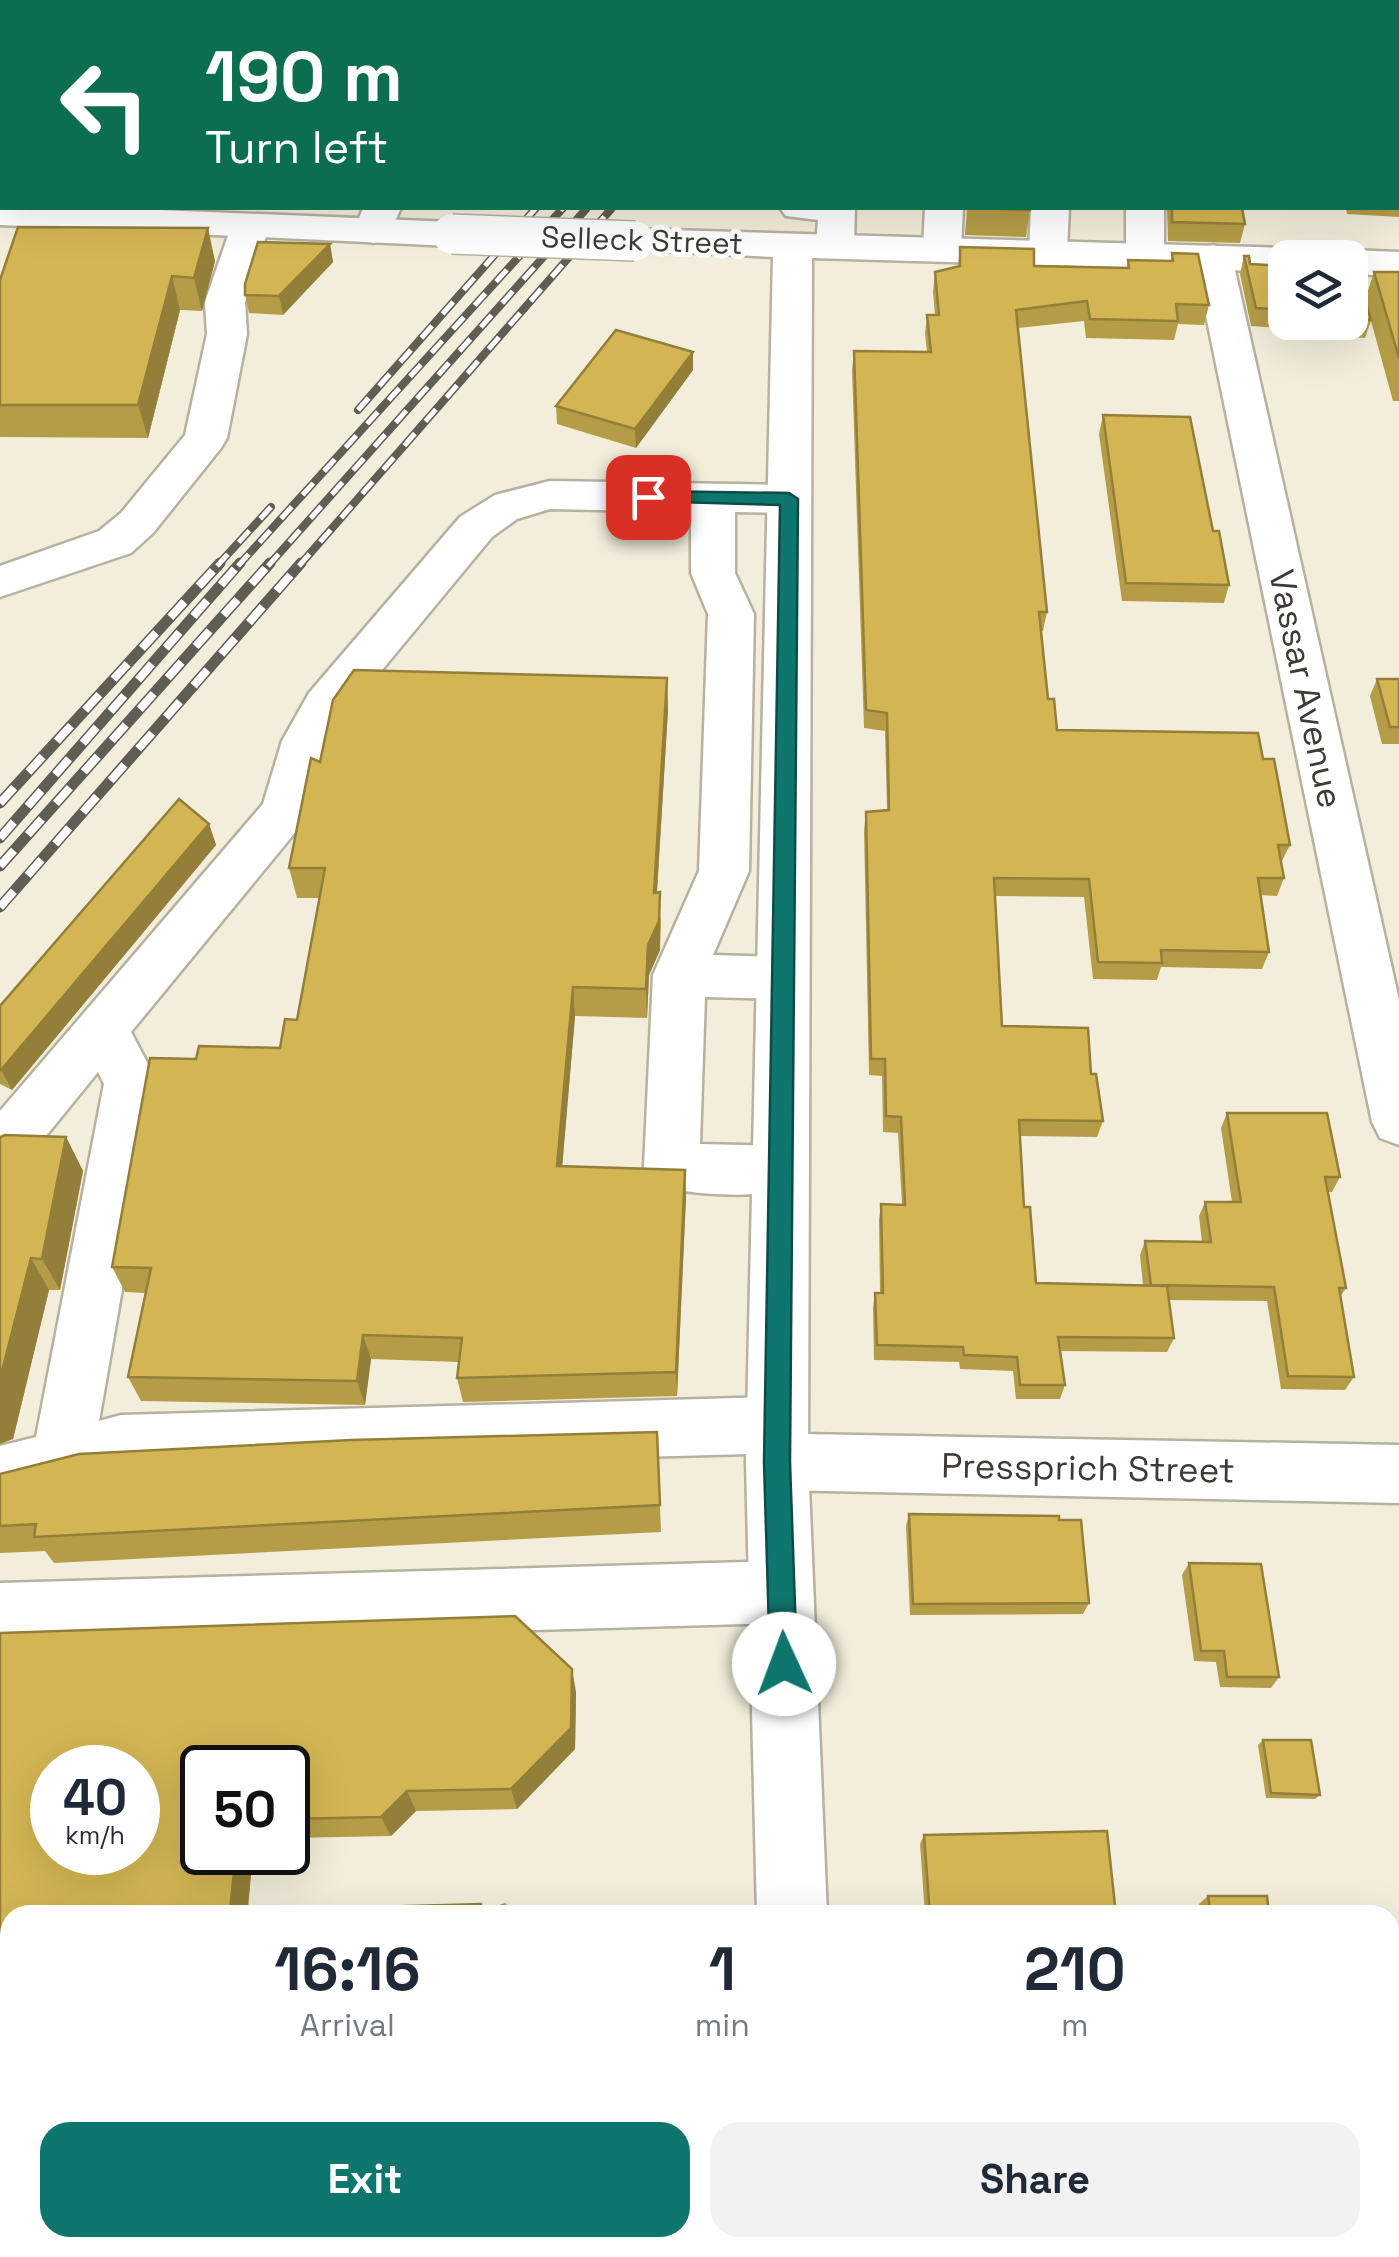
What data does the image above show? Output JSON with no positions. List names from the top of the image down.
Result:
{
  "streets": {
    "main road": ["Selleck Street", "Vassar Avenue", "Pressprich Street"]
  },
  "crossings": [
    ["Selleck Street", "Vassar Avenue"]
  ],
  "page": {
    "turn": ["190 m", "Turn left"],
    "speed": "40 km/h",
    "limit": "50",
    "eta": [
      "16:16",
      "Arrival",
      "1",
      "min",
      "210",
      "m"
    ],
    "buttons": ["Exit", "Share"]
  }
}
